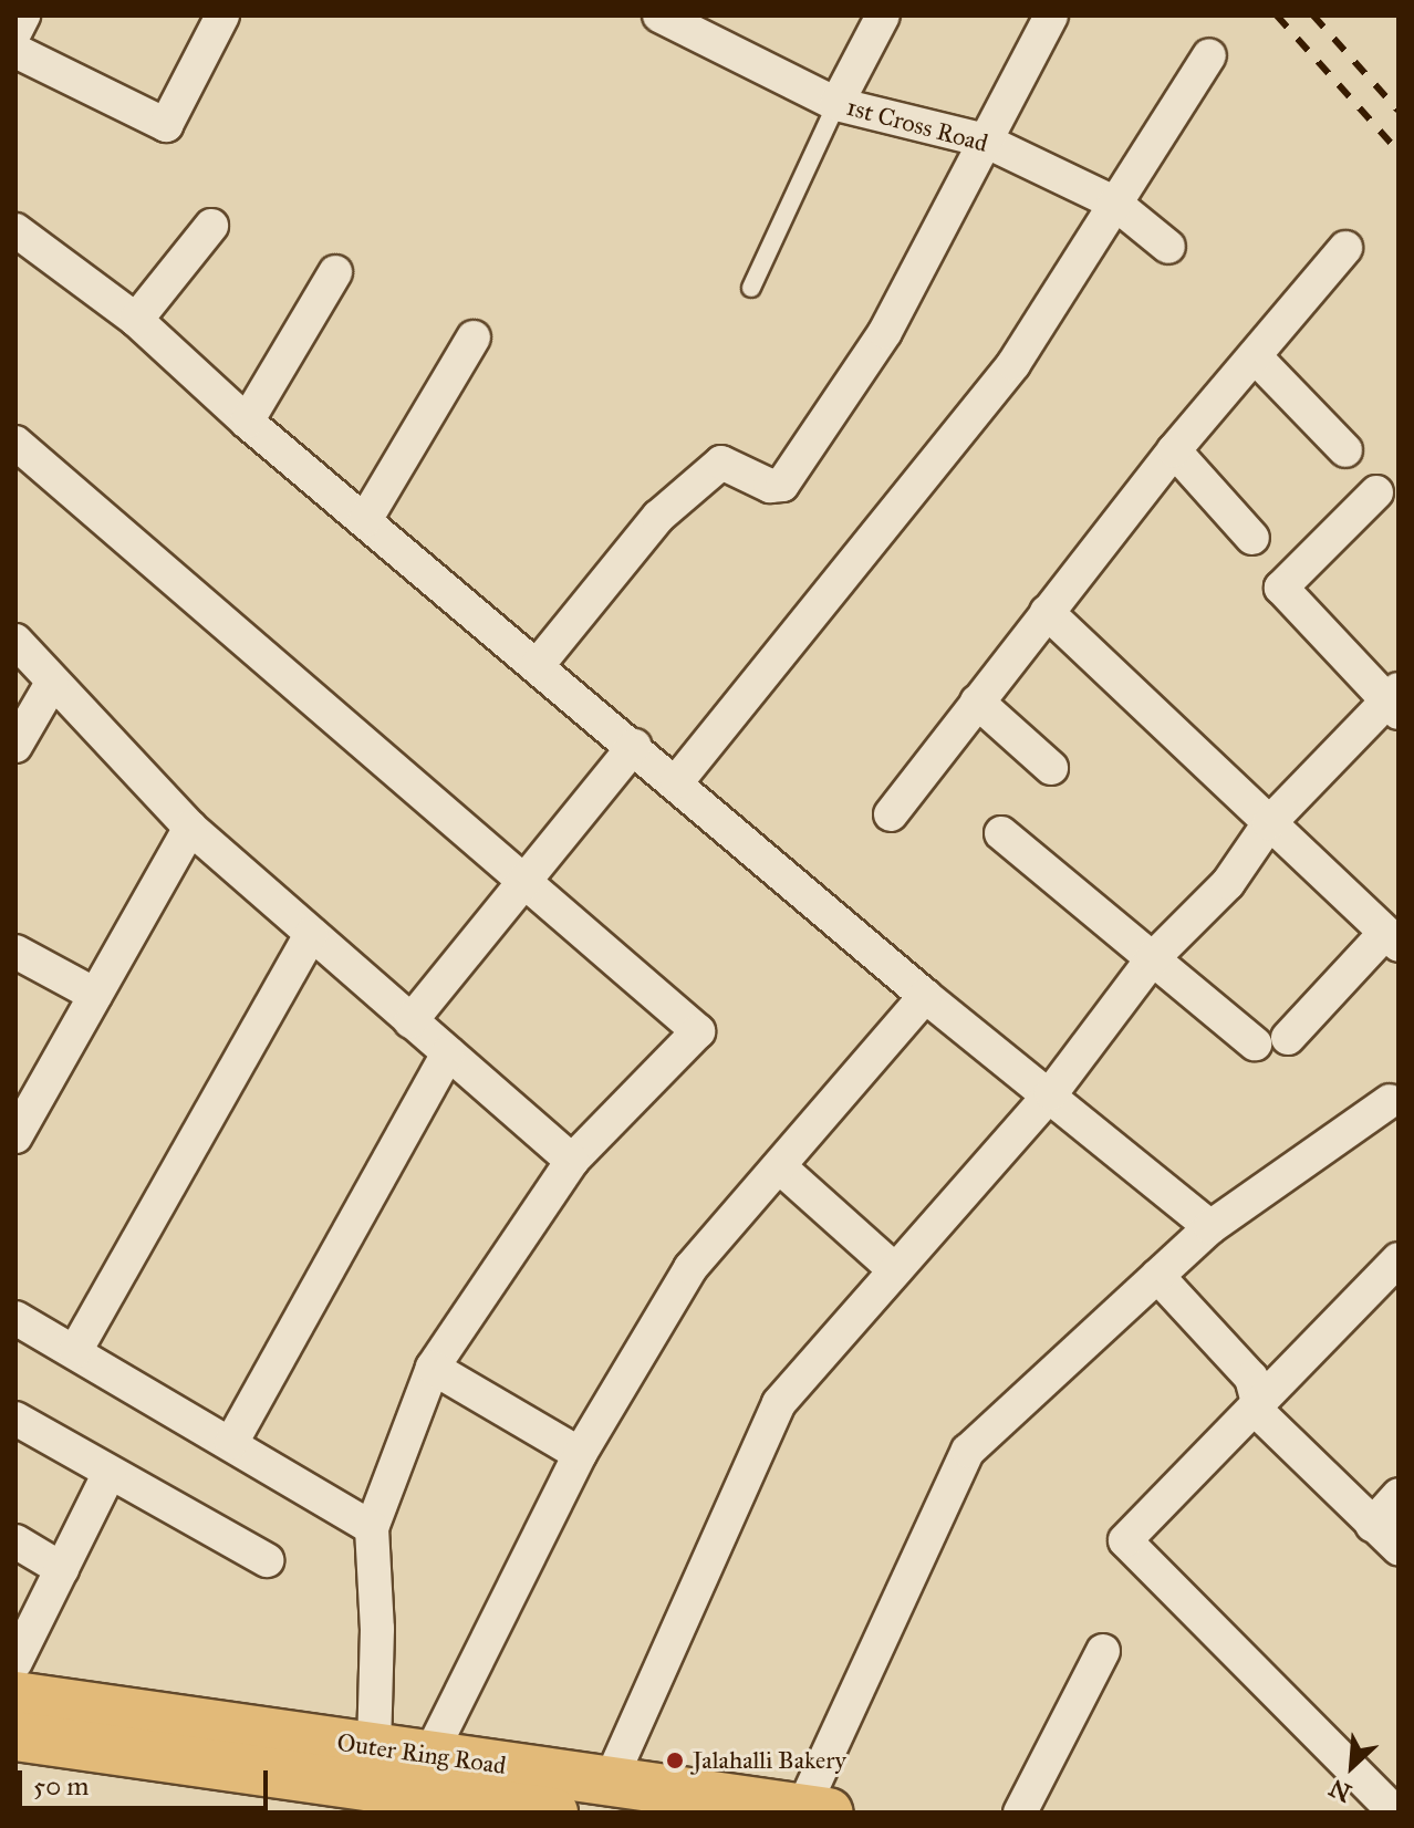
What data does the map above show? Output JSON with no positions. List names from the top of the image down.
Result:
{
  "streets": {
    "highway": ["Outer Ring Road"],
    "street": ["1st Cross Road"]
  },
  "places": ["Jalahalli Bakery"],
  "scale_bar": "50 m",
  "north": "bottom left"
}
